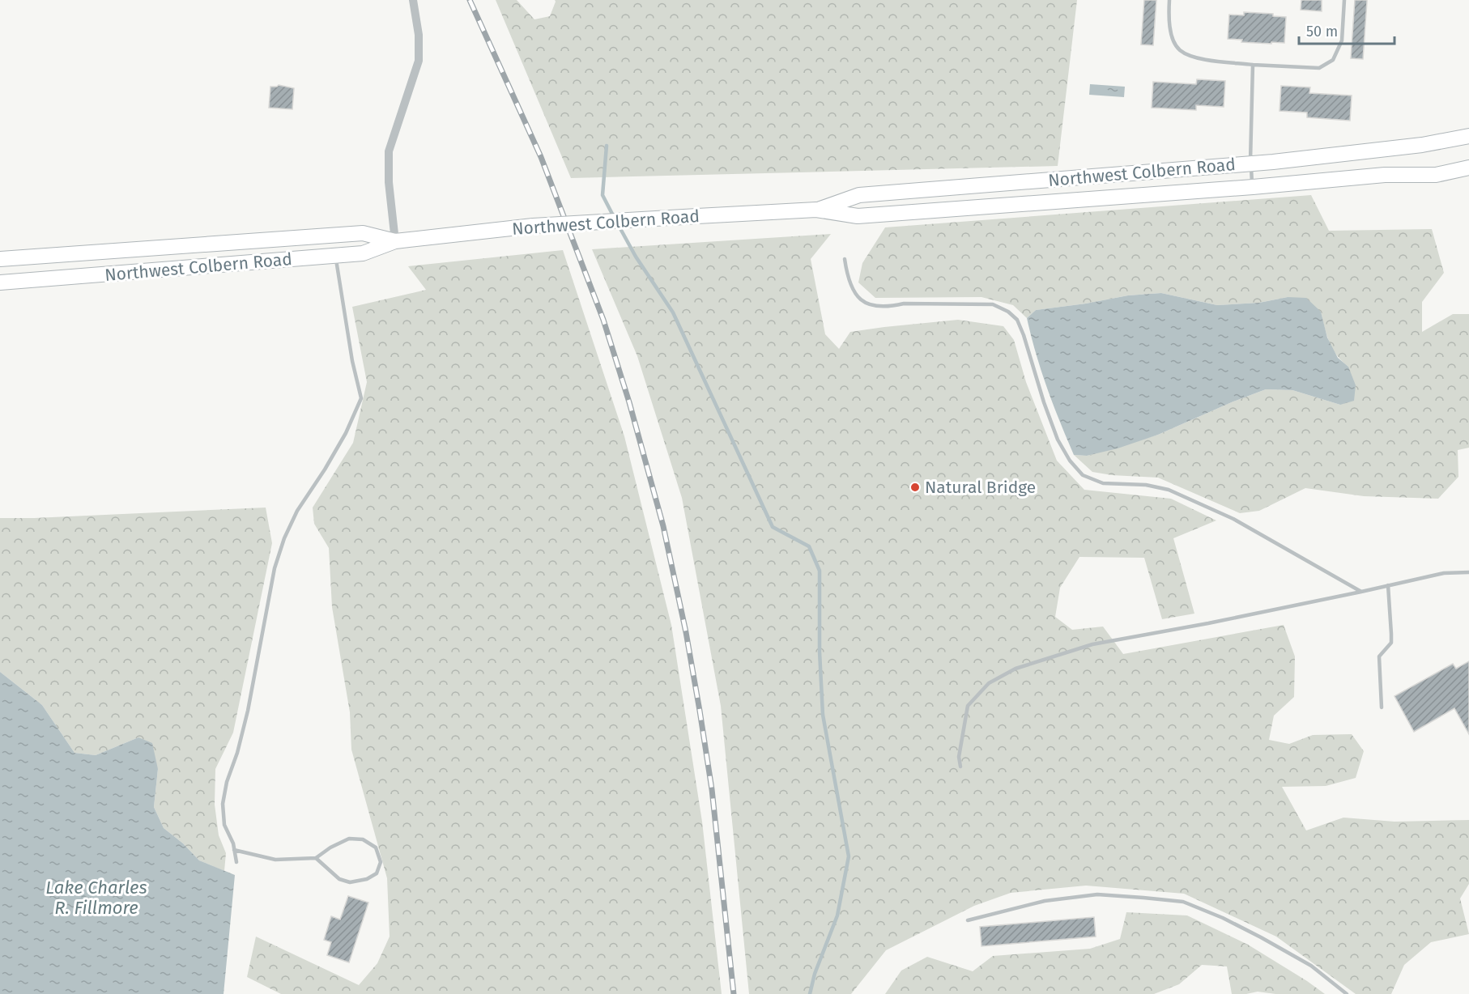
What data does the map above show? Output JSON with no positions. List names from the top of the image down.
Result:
{
  "streets": {
    "main road": ["Northwest Colbern Road"]
  },
  "water": ["Lake Charles R. Fillmore"],
  "places": ["Natural Bridge"],
  "scale_bar": "50 m"
}
